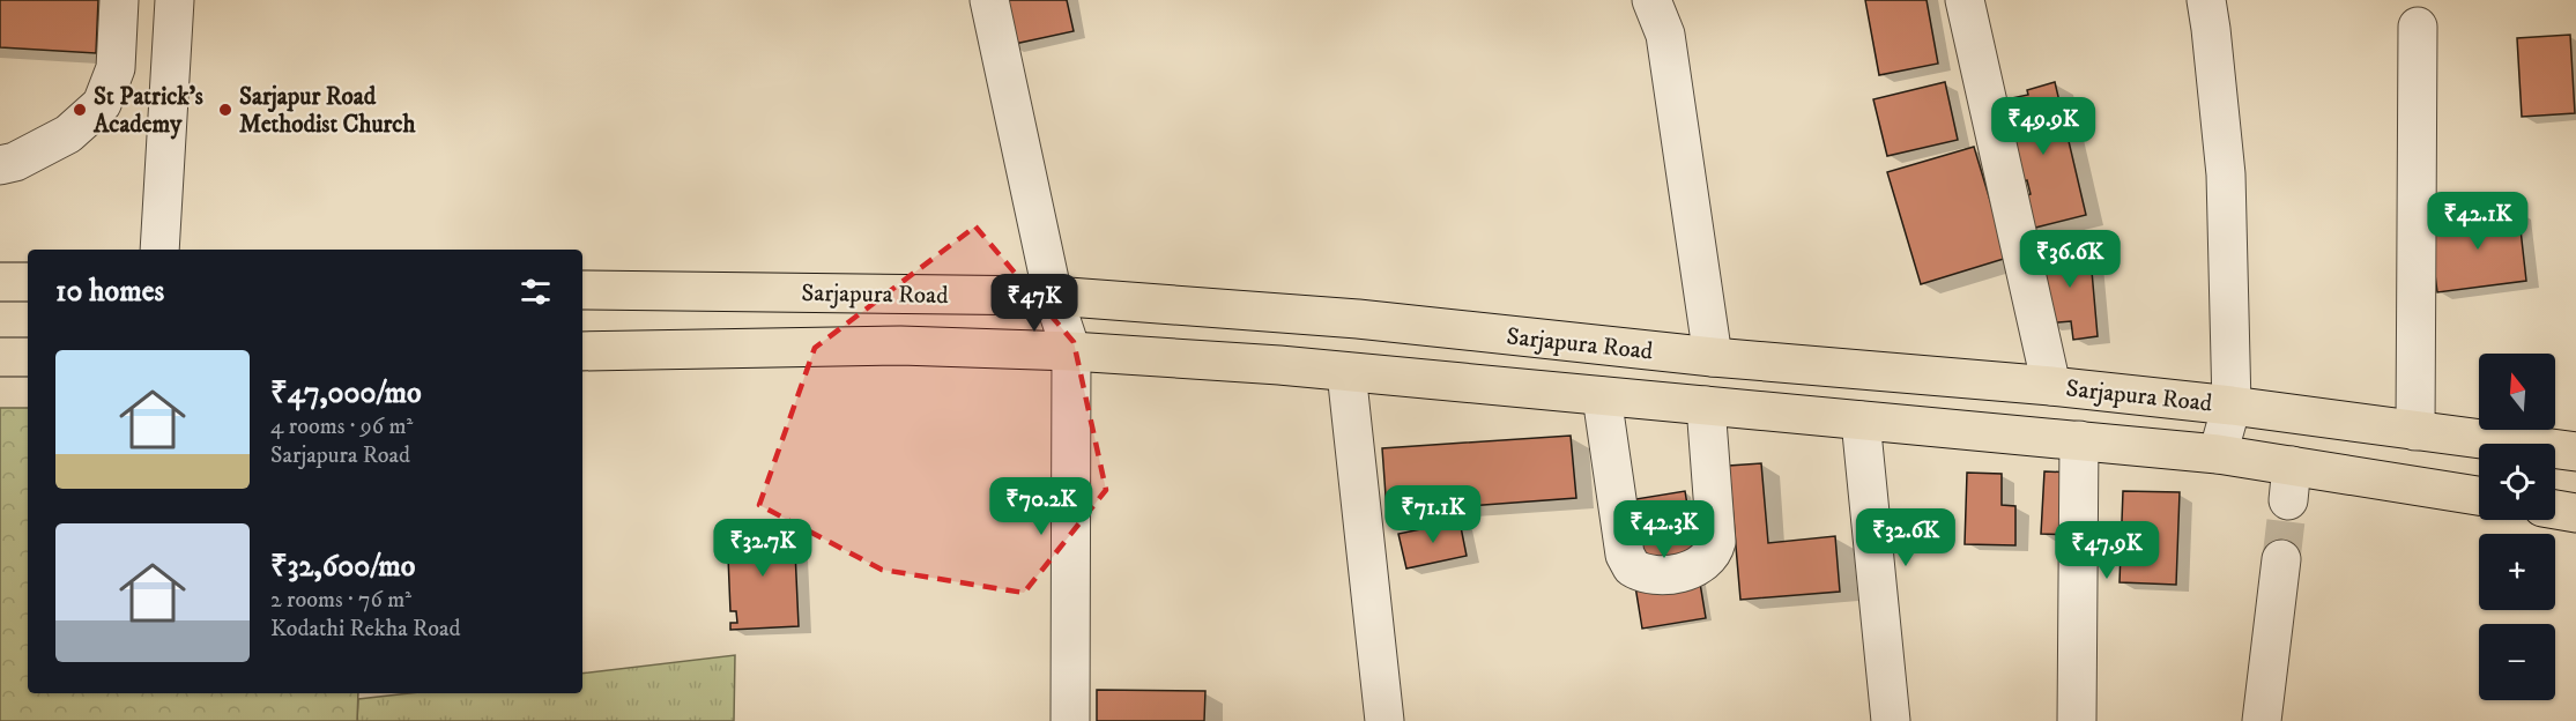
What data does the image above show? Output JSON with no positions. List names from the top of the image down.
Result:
{
  "streets": {
    "main road": ["Sarjapura Road"]
  },
  "places": ["St Patrick's Academy", "Sarjapur Road Methodist Church"],
  "north": "top",
  "page": {
    "price": [
      "₹49.9K",
      "₹42.1K",
      "₹36.6K",
      "₹47K",
      "₹70.2K",
      "₹71.1K",
      "₹42.3K",
      "₹32.6K",
      "₹32.7K",
      "₹47.9K"
    ],
    "heading": "10 homes",
    "list": [
      {
        "name": "₹47,000/mo",
        "note": "4 rooms · 96 m² · Sarjapura Road"
      },
      {
        "name": "₹32,600/mo",
        "note": "2 rooms · 76 m² · Kodathi Rekha Road"
      }
    ],
    "map_buttons": ["+", "−"]
  }
}
